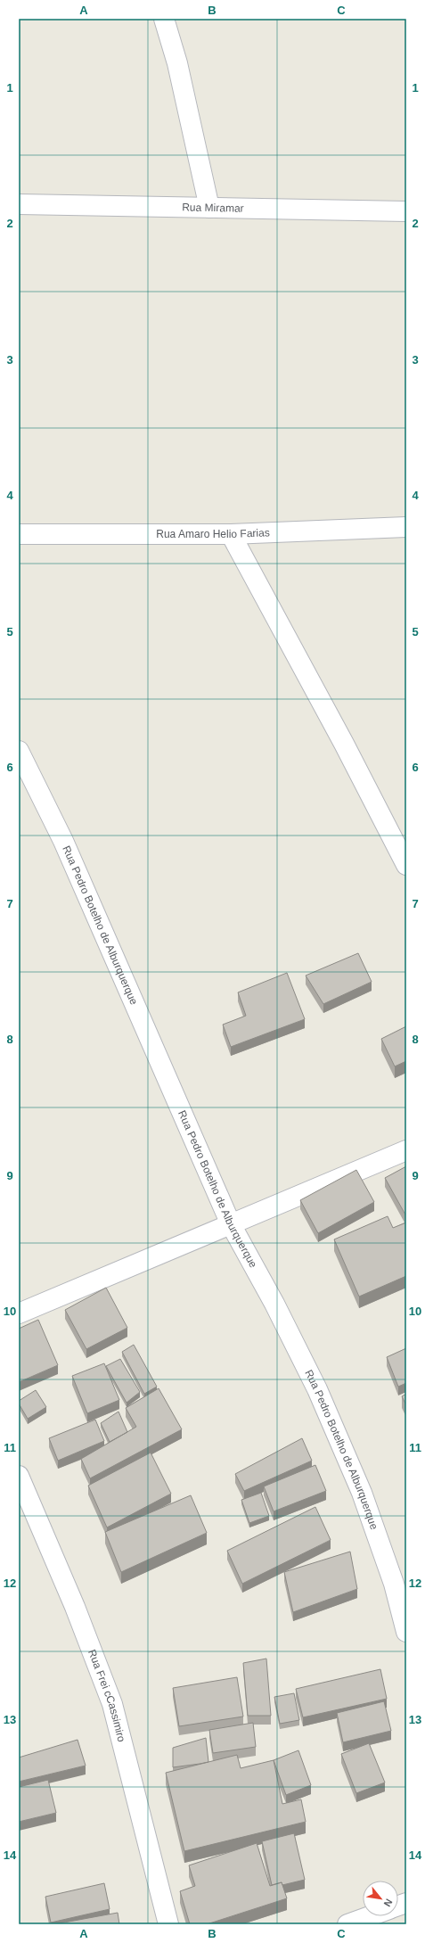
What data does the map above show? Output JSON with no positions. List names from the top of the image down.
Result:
{
  "streets": {
    "street": [
      "Rua Miramar",
      "Rua Amaro Helio Farias",
      "Rua Pedro Botelho de Alburquerque",
      "Rua Frei cCassimiro"
    ]
  },
  "north": "bottom right",
  "grid": {
    "columns": ["A", "B", "C"],
    "rows": [
      "1",
      "2",
      "3",
      "4",
      "5",
      "6",
      "7",
      "8",
      "9",
      "10",
      "11",
      "12",
      "13",
      "14"
    ]
  }
}
